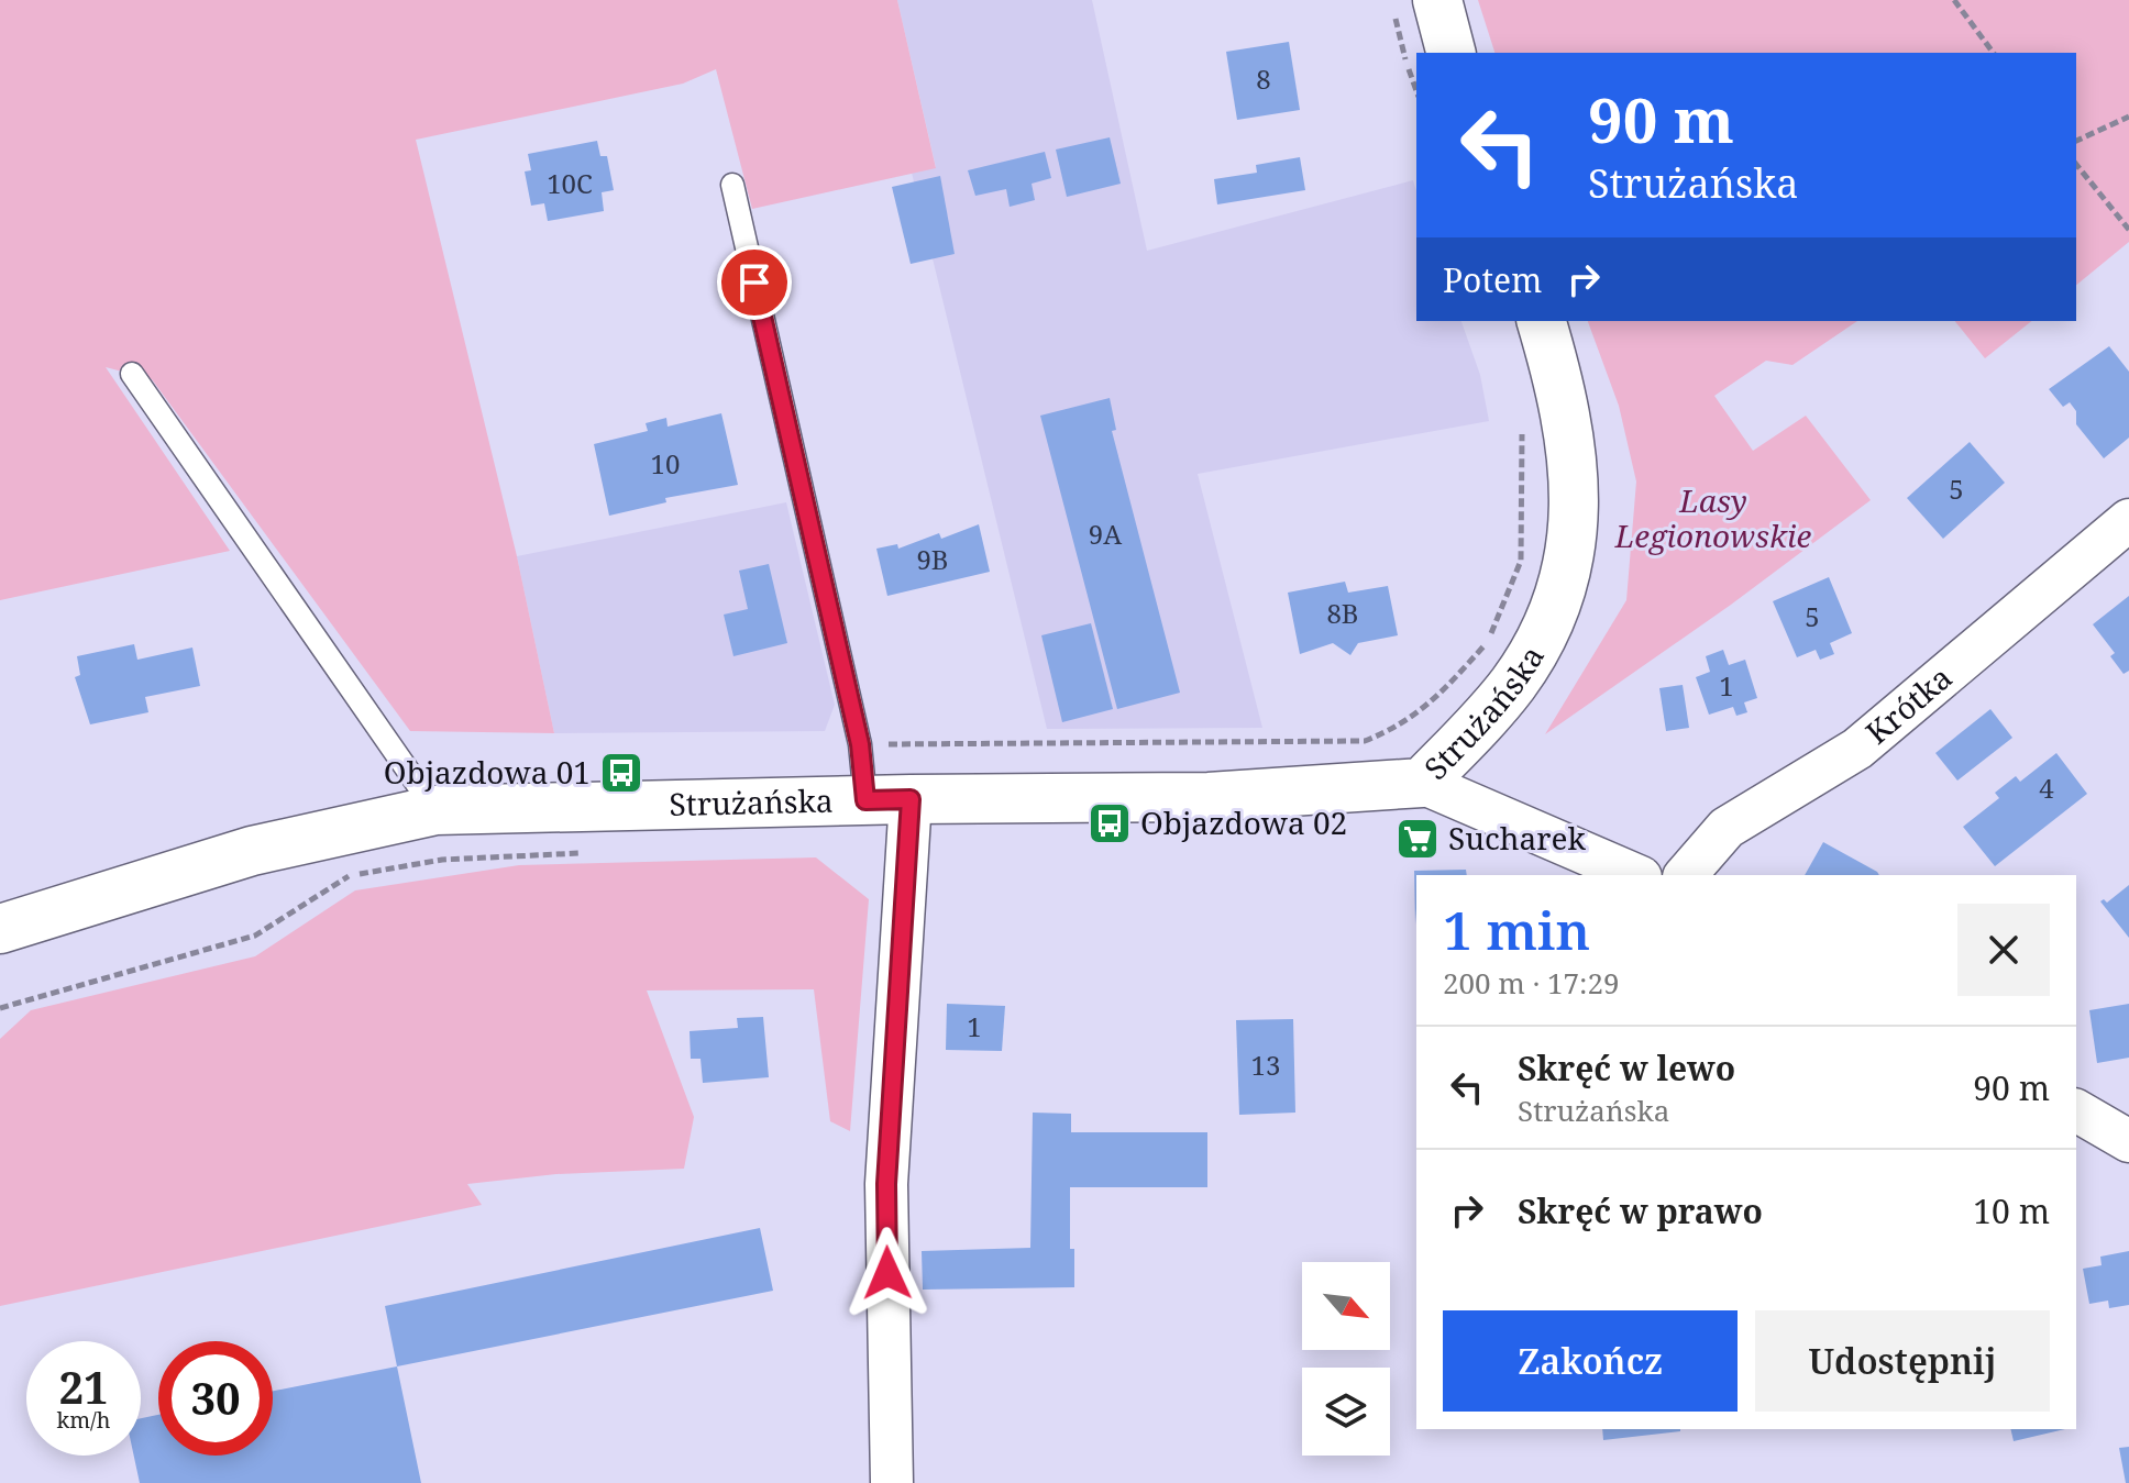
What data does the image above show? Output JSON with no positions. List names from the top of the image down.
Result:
{
  "streets": {
    "main road": ["Strużańska"],
    "street": ["Krótka"]
  },
  "parks": ["Lasy Legionowskie"],
  "places": {
    "bus stop": ["Objazdowa 01", "Objazdowa 02"],
    "supermarket": ["Sucharek"]
  },
  "house_numbers": [
    "8",
    "10C",
    "10",
    "5",
    "9A",
    "9B",
    "8B",
    "5",
    "1",
    "4",
    "1",
    "13"
  ],
  "north": "bottom right",
  "page": {
    "turn": ["90 m", "Strużańska"],
    "then": "Potem",
    "heading": ["1 min", "200 m · 17:29"],
    "list": [
      {
        "name": "Skręć w lewo",
        "note": "Strużańska",
        "value": "90 m"
      },
      {
        "name": "Skręć w prawo",
        "value": "10 m"
      }
    ],
    "buttons": ["Zakończ", "Udostępnij"],
    "speed": "21 km/h",
    "limit": "30"
  }
}
